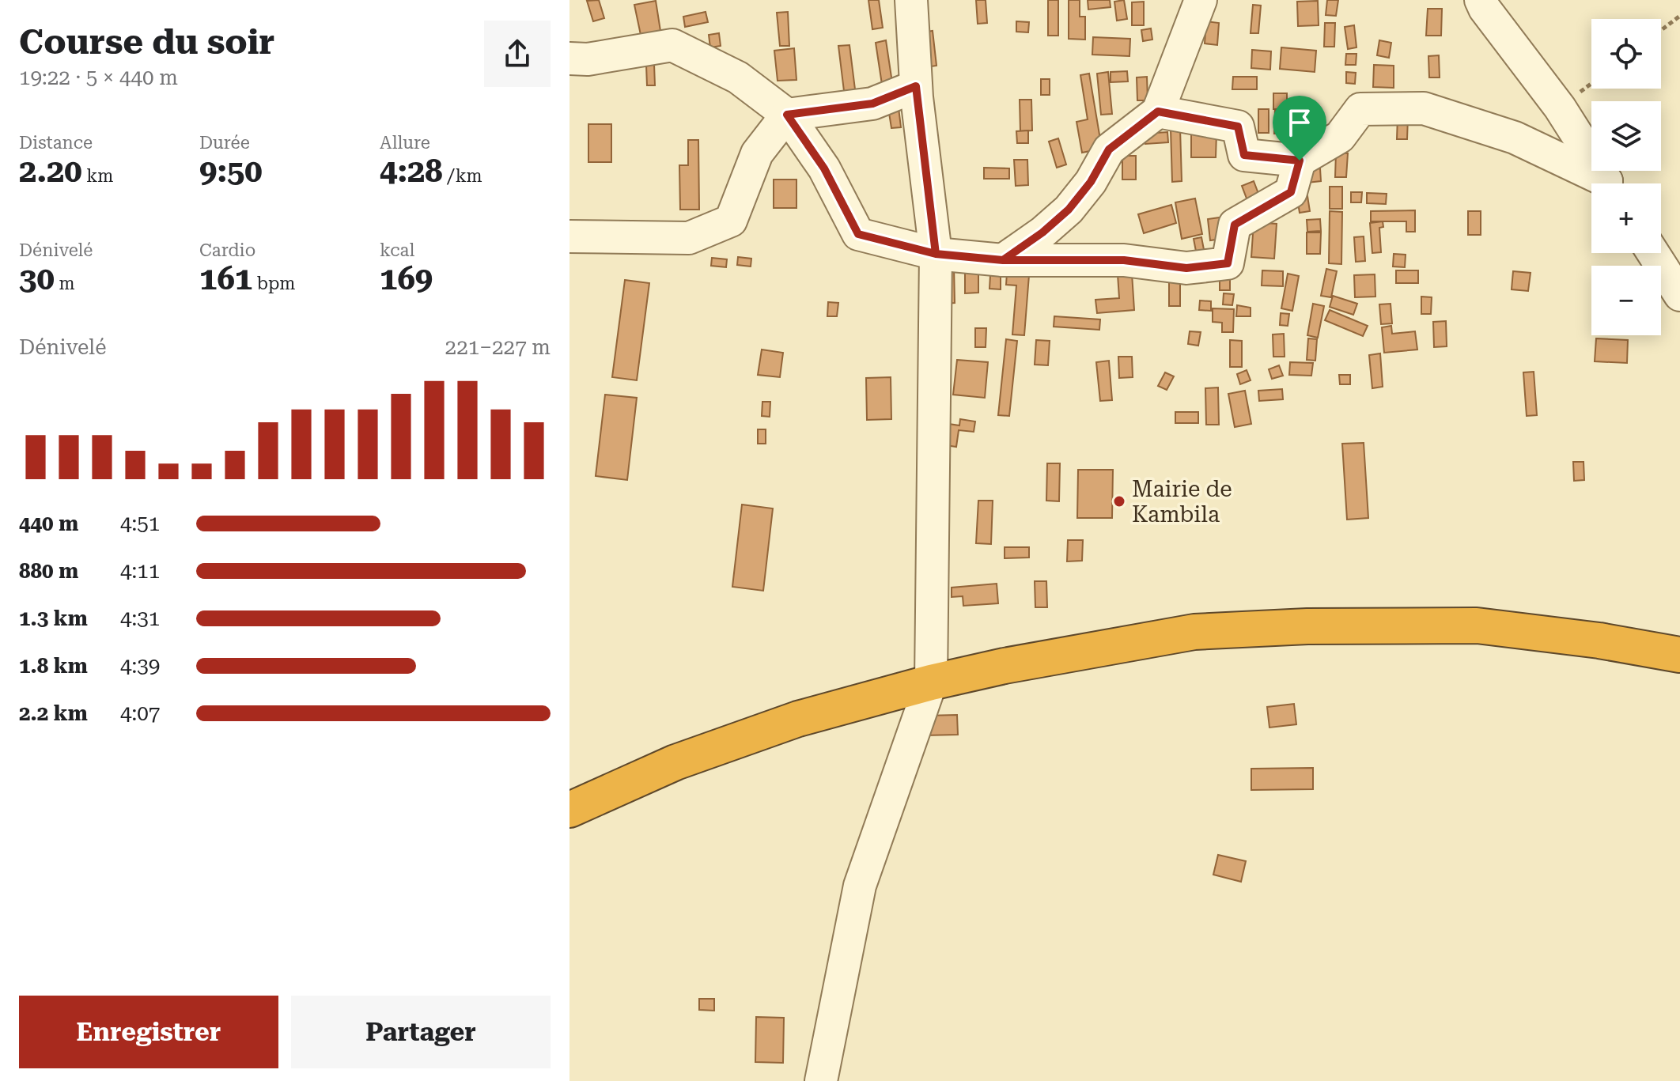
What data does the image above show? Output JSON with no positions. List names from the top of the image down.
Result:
{
  "places": ["Mairie de Kambila"],
  "page": {
    "heading": ["Course du soir", "19:22 · 5 × 440 m"],
    "map_buttons": ["+", "−"],
    "stats": [
      ["Distance", "2.20 km"],
      ["Durée", "9:50"],
      ["Allure", "4:28 /km"],
      ["Dénivelé", "30 m"],
      ["Cardio", "161 bpm"],
      ["kcal", "169"]
    ],
    "chart": ["Dénivelé", "221–227 m"],
    "list": [
      {
        "name": "440 m",
        "note": "4:51"
      },
      {
        "name": "880 m",
        "note": "4:11"
      },
      {
        "name": "1.3 km",
        "note": "4:31"
      },
      {
        "name": "1.8 km",
        "note": "4:39"
      },
      {
        "name": "2.2 km",
        "note": "4:07"
      }
    ],
    "buttons": ["Enregistrer", "Partager"]
  }
}
